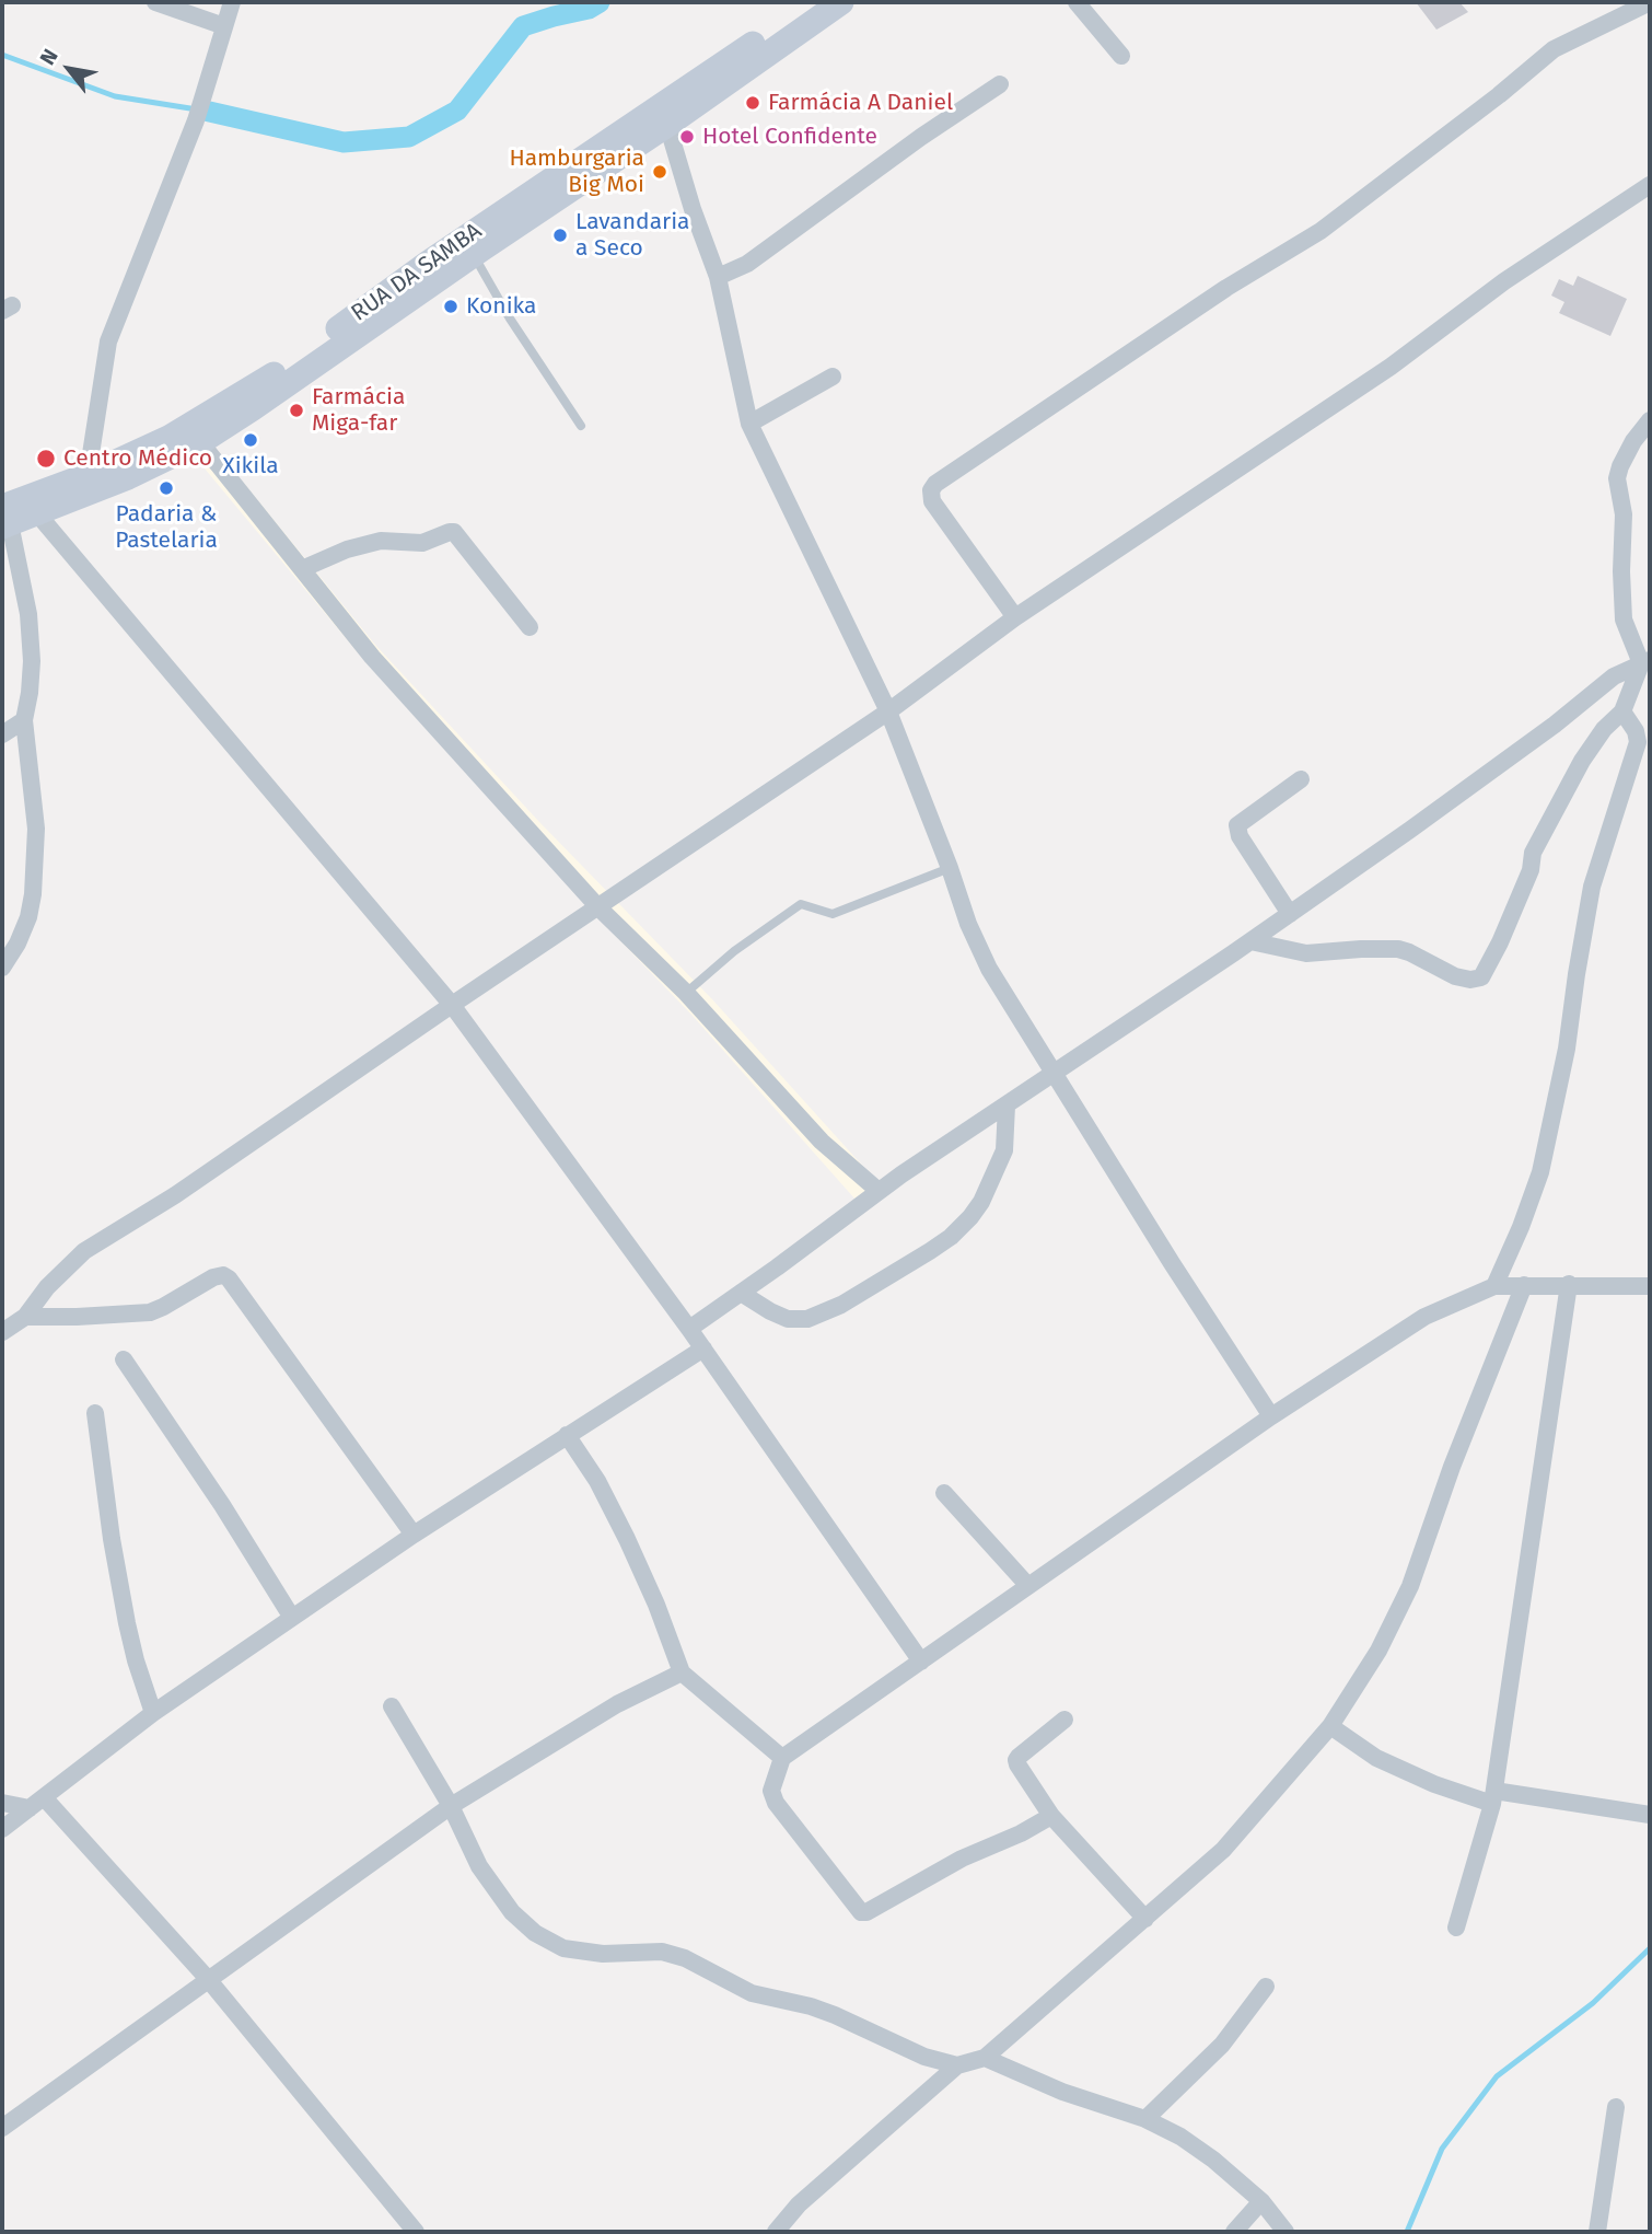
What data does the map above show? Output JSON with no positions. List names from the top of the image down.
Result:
{
  "streets": {
    "main road": ["RUA DA SAMBA"]
  },
  "places": [
    "Farmácia A Daniel",
    "Hotel Confidente",
    "Hamburgaria Big Moi",
    "Lavandaria a Seco",
    "Konika",
    "Farmácia Miga-far",
    "Xikila",
    "Centro Médico",
    "Padaria & Pastelaria"
  ],
  "north": "top left"
}
